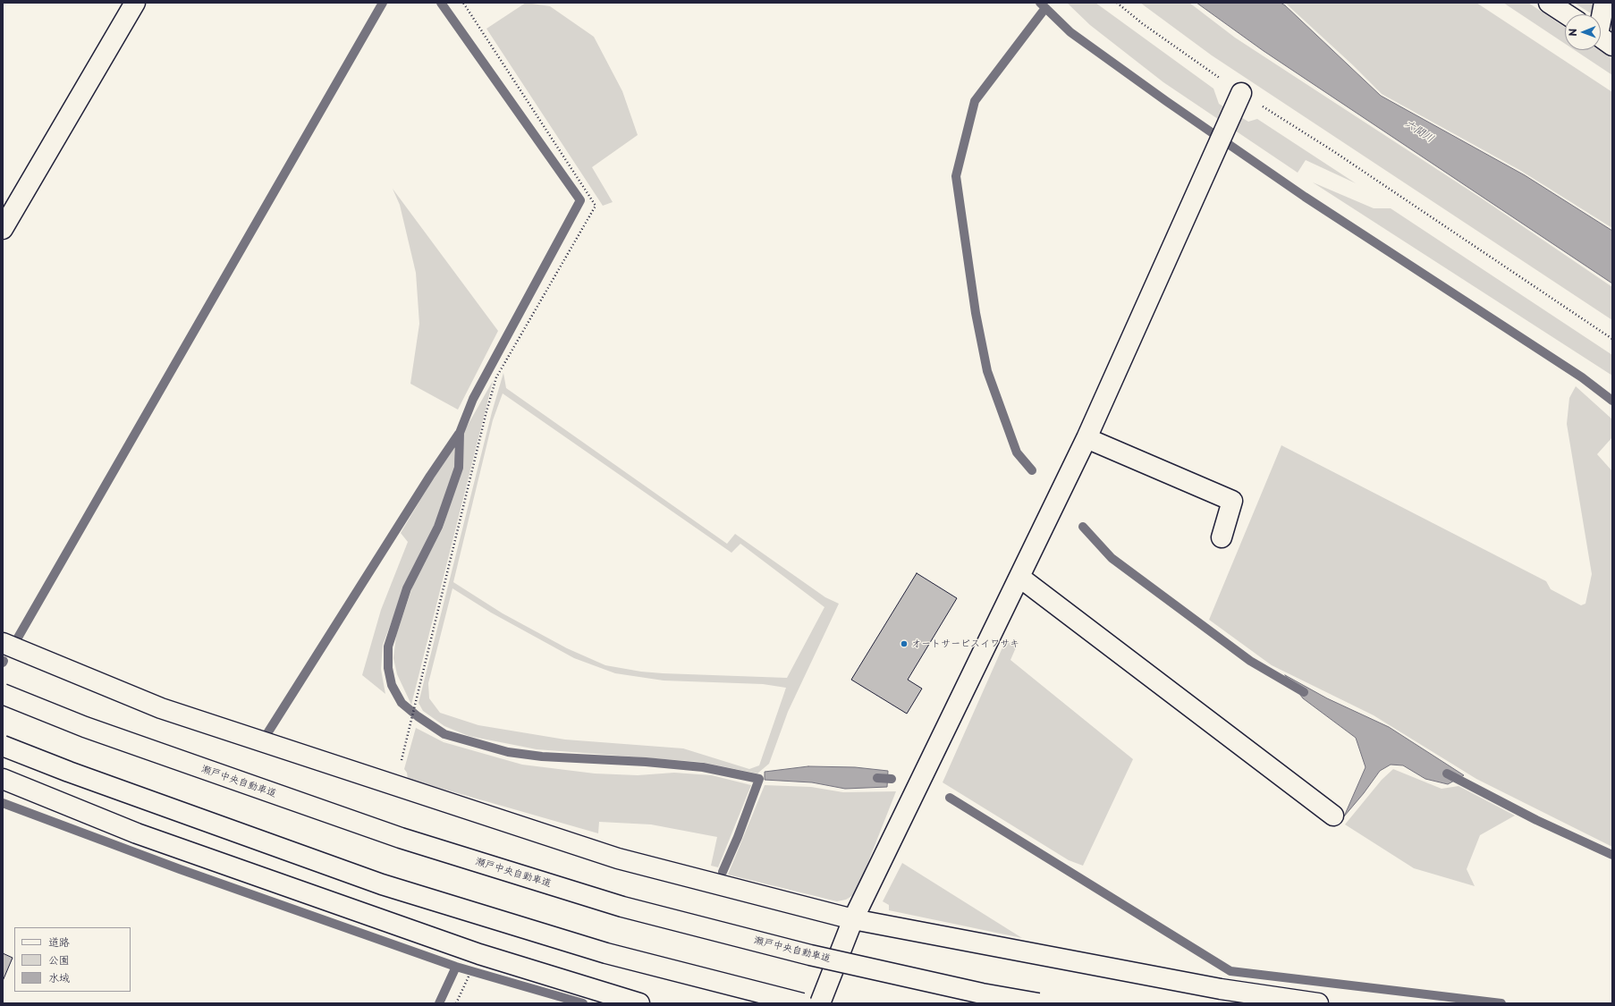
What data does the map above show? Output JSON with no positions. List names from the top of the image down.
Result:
{
  "streets": {
    "main road": ["瀬戸中央自動車道"]
  },
  "water": ["六間川"],
  "places": ["オートサービスイワサキ"],
  "legend": ["道路", "公園", "水域"],
  "north": "left"
}
